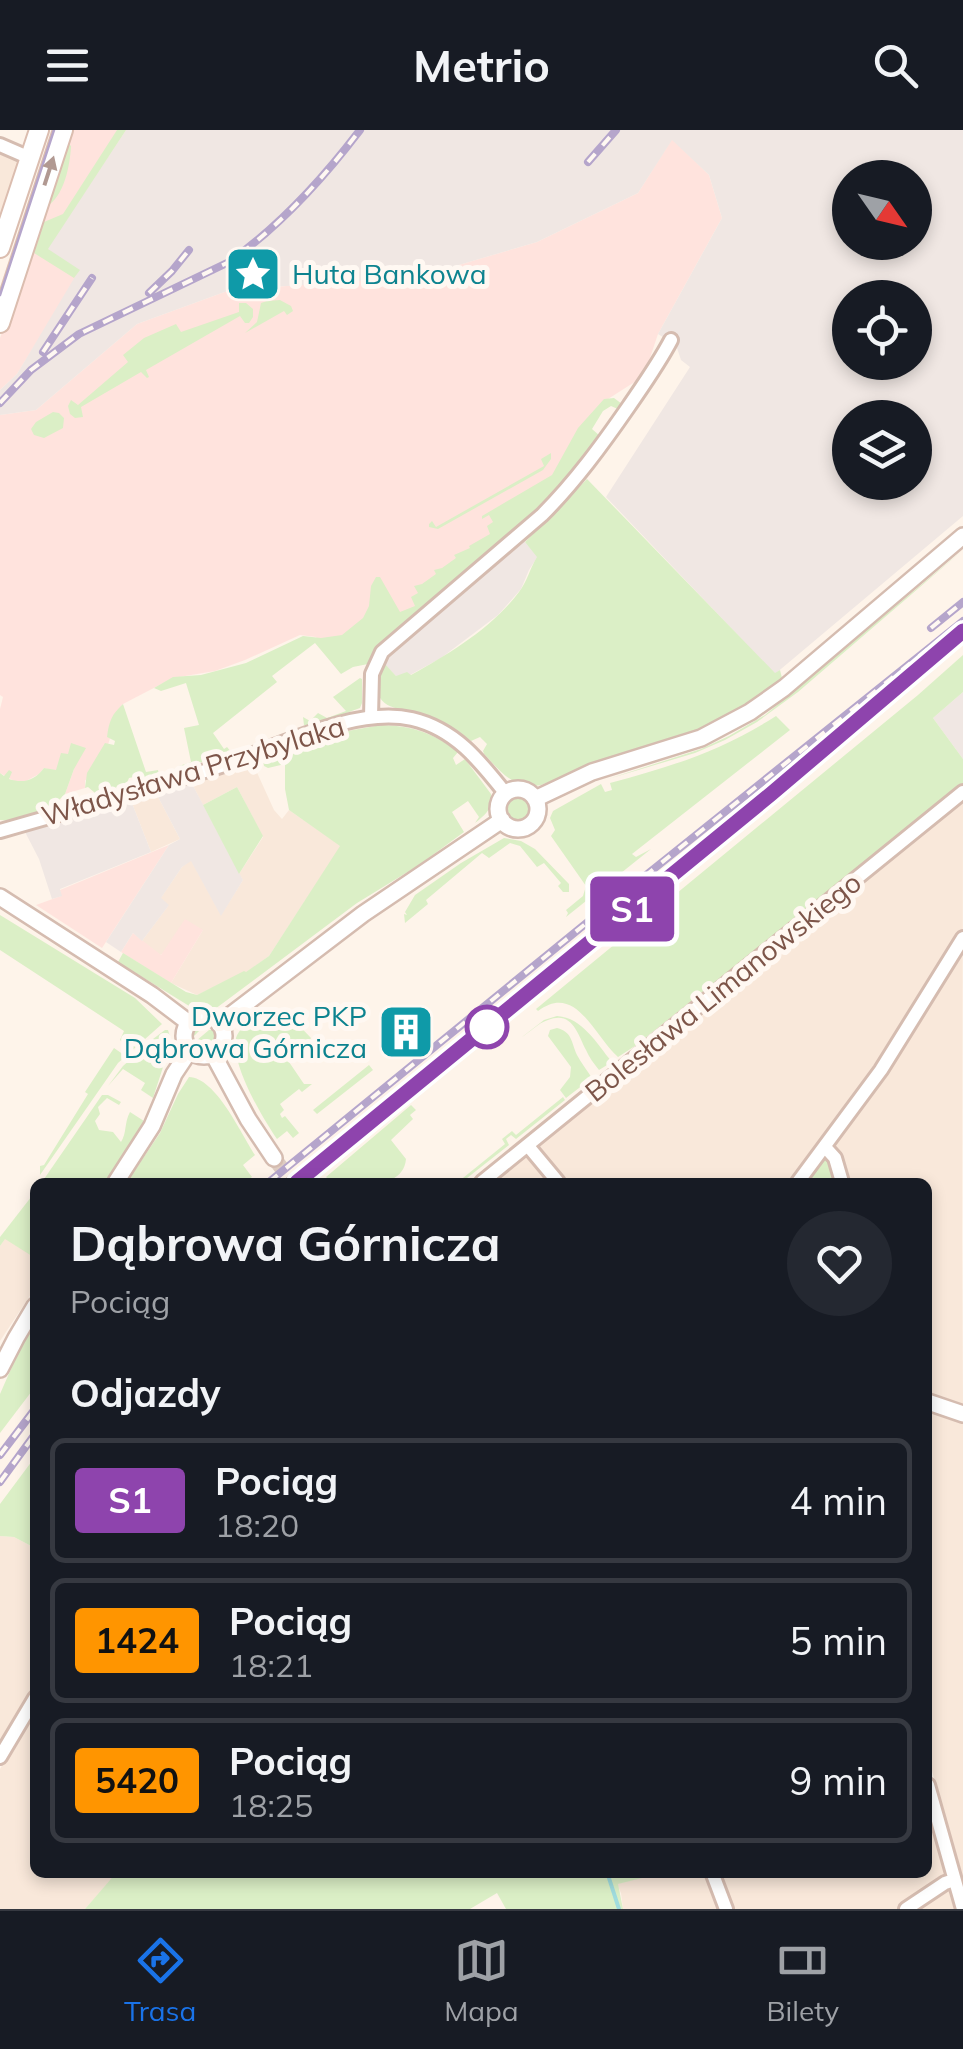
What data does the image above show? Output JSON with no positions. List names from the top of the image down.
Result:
{
  "streets": {
    "street": ["Władysława Przybylaka", "Bolesława Limanowskiego"]
  },
  "places": {
    "place": ["Huta Bankowa"],
    "building": ["Dworzec PKP Dąbrowa Górnicza"]
  },
  "north": "bottom right",
  "page": {
    "header": "Metrio",
    "on_map": "S1",
    "heading": [
      ["Dąbrowa Górnicza", "Pociąg"],
      "Odjazdy"
    ],
    "list": [
      {
        "mark": "S1",
        "name": "Pociąg",
        "note": "18:20",
        "value": "4 min"
      },
      {
        "mark": "1424",
        "name": "Pociąg",
        "note": "18:21",
        "value": "5 min"
      },
      {
        "mark": "5420",
        "name": "Pociąg",
        "note": "18:25",
        "value": "9 min"
      }
    ],
    "tabs": ["Trasa", "Mapa", "Bilety"]
  }
}
